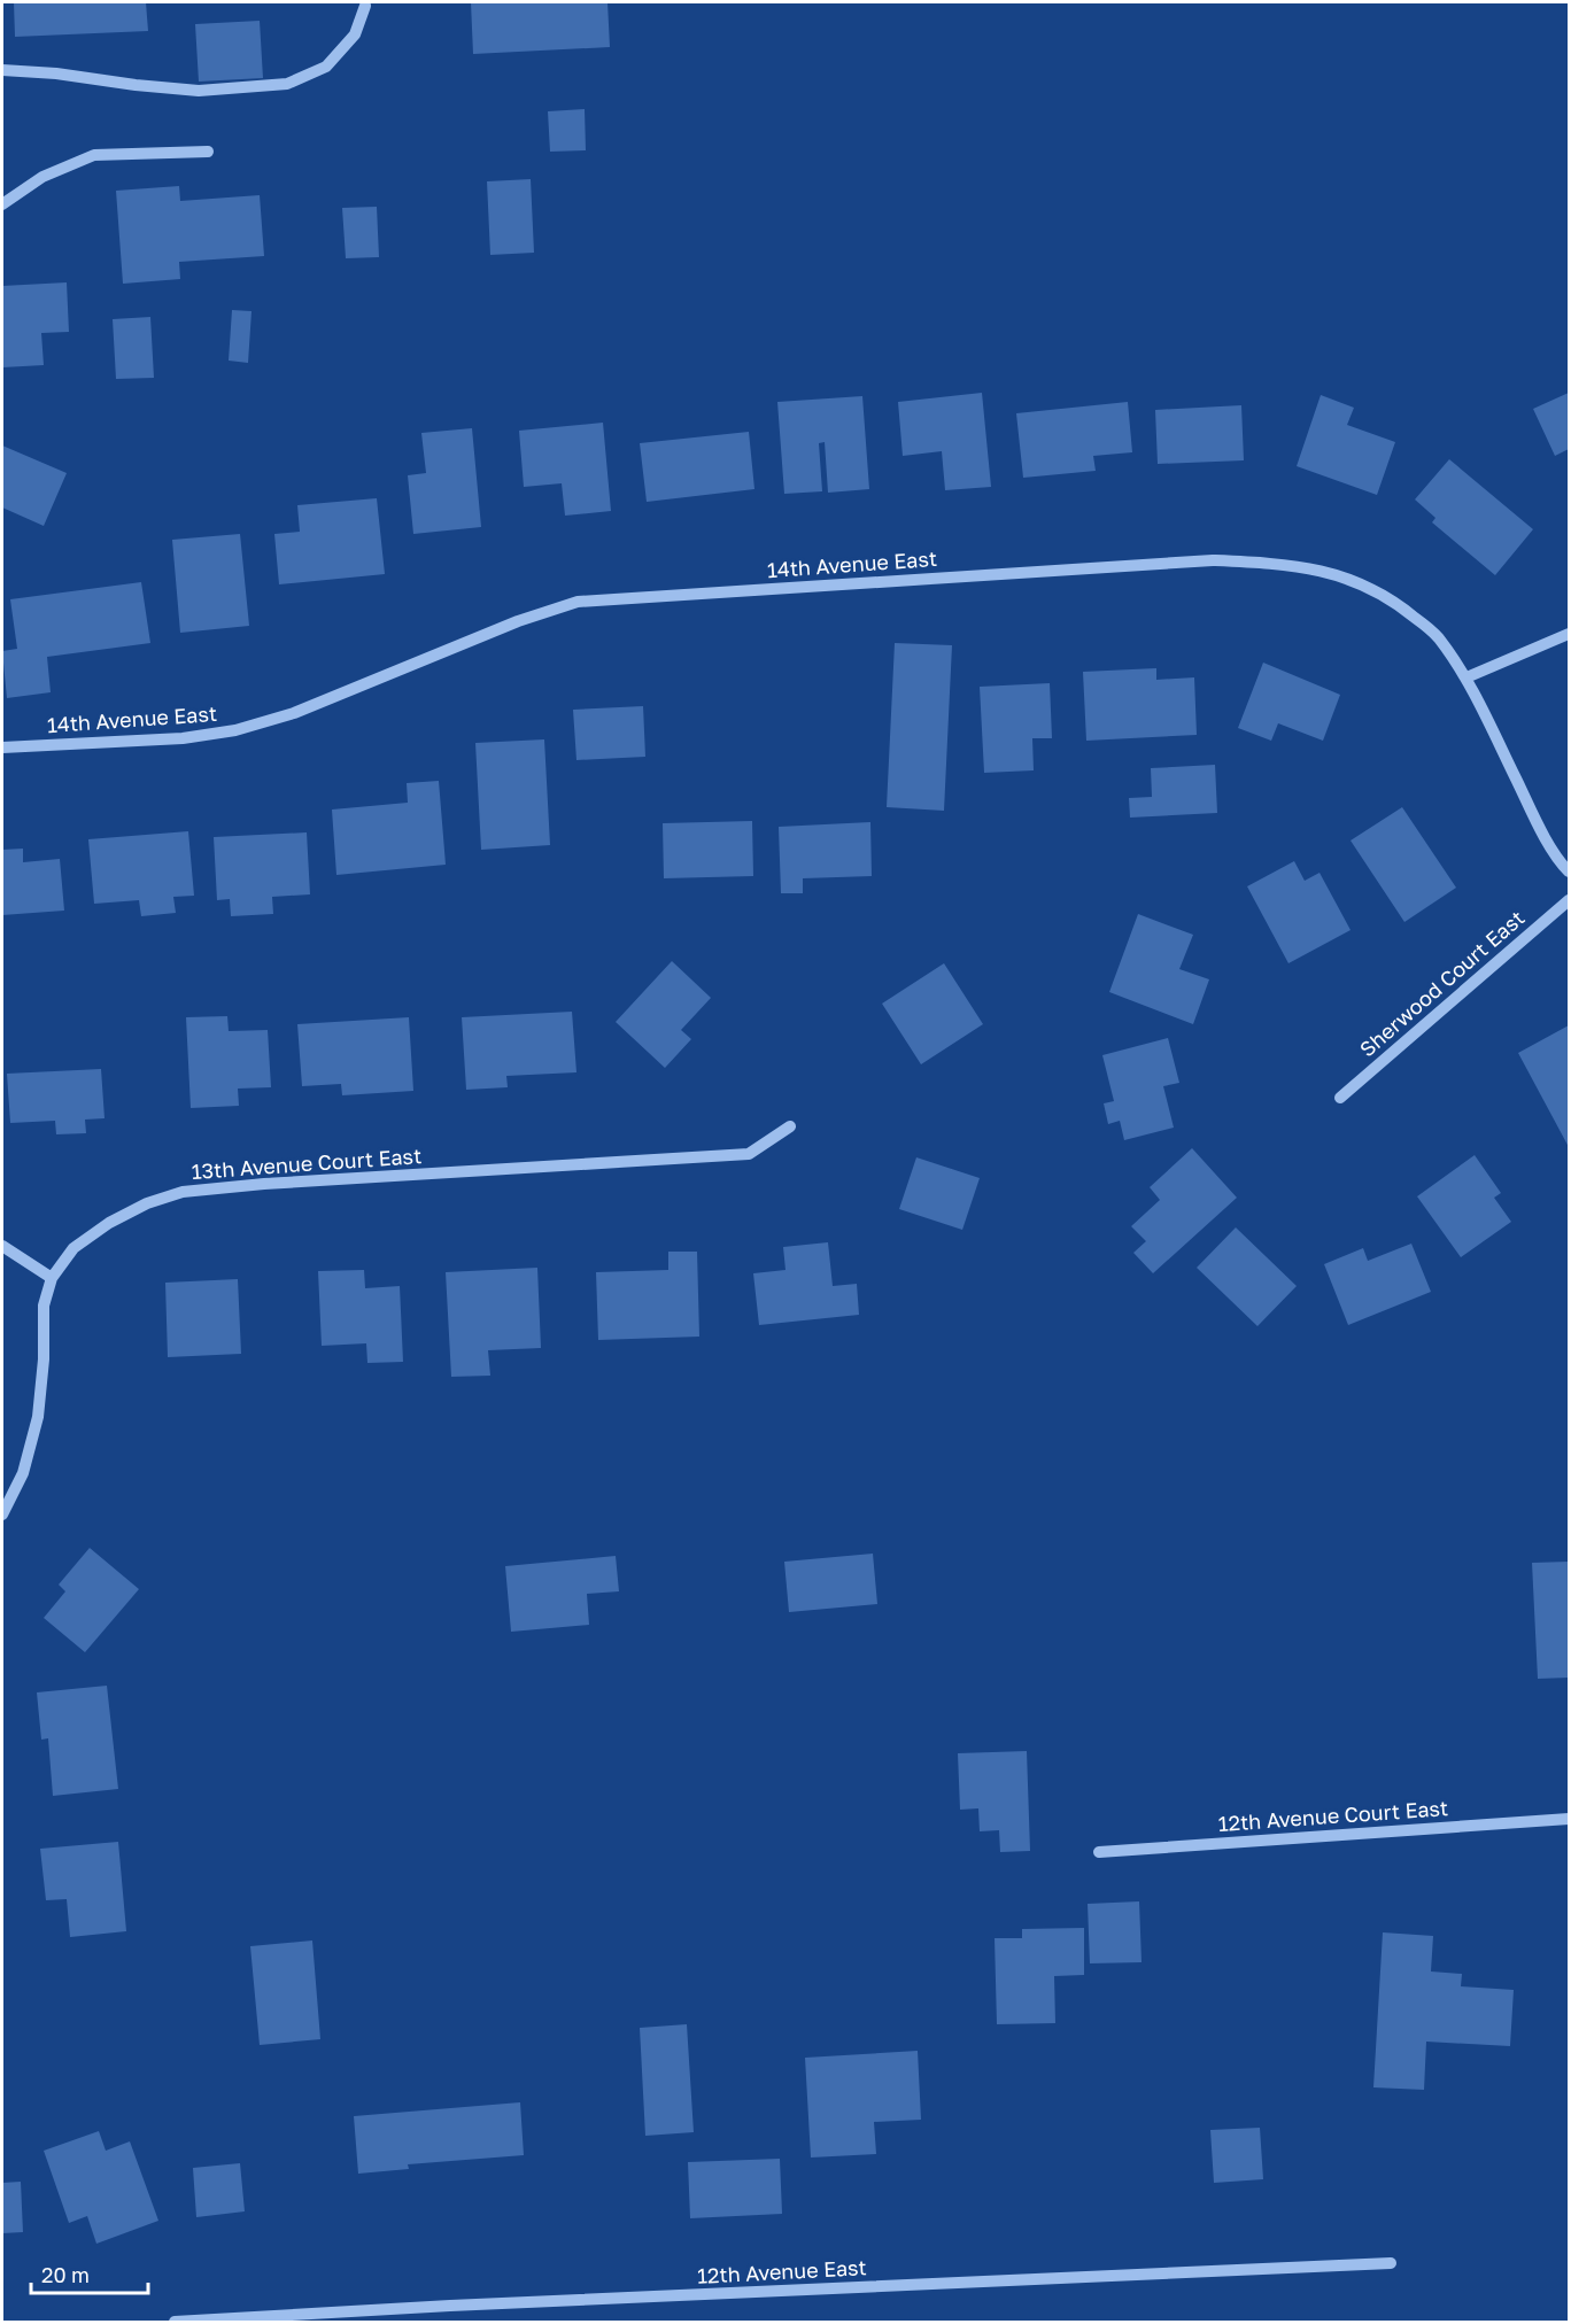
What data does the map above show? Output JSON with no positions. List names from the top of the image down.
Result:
{
  "streets": {
    "street": [
      "14th Avenue East",
      "Sherwood Court East",
      "13th Avenue Court East",
      "12th Avenue Court East",
      "12th Avenue East"
    ]
  },
  "scale_bar": "20 m"
}
